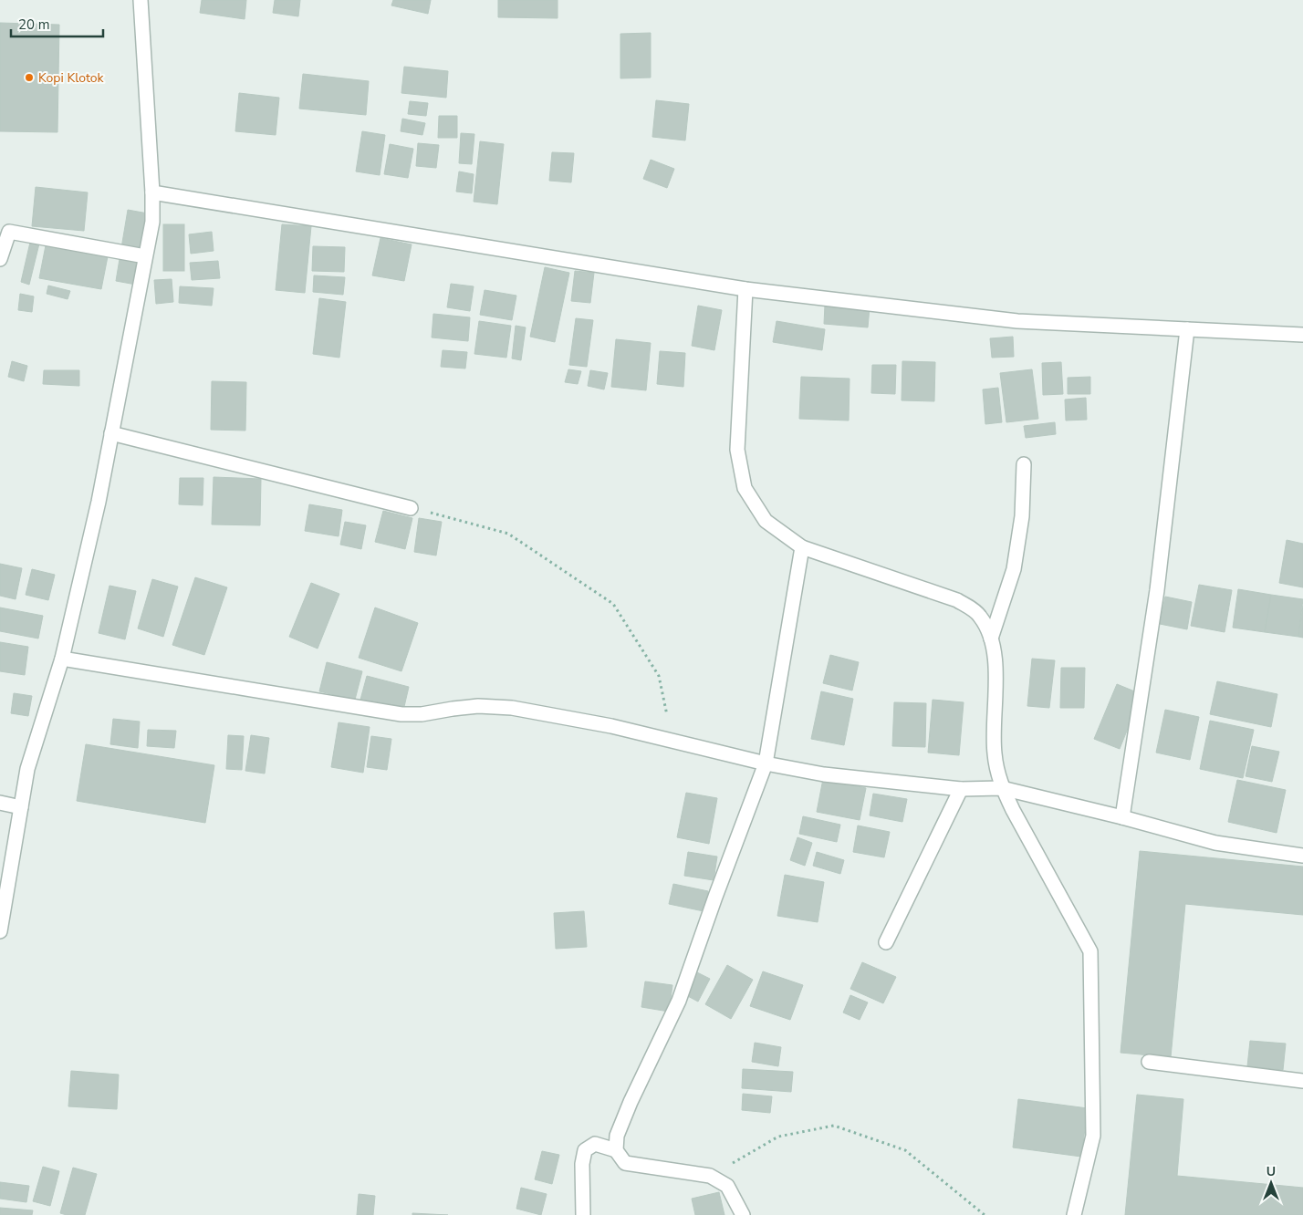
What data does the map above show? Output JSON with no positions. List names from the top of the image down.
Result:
{
  "places": ["Kopi Klotok"],
  "scale_bar": "20 m",
  "north": "top"
}
